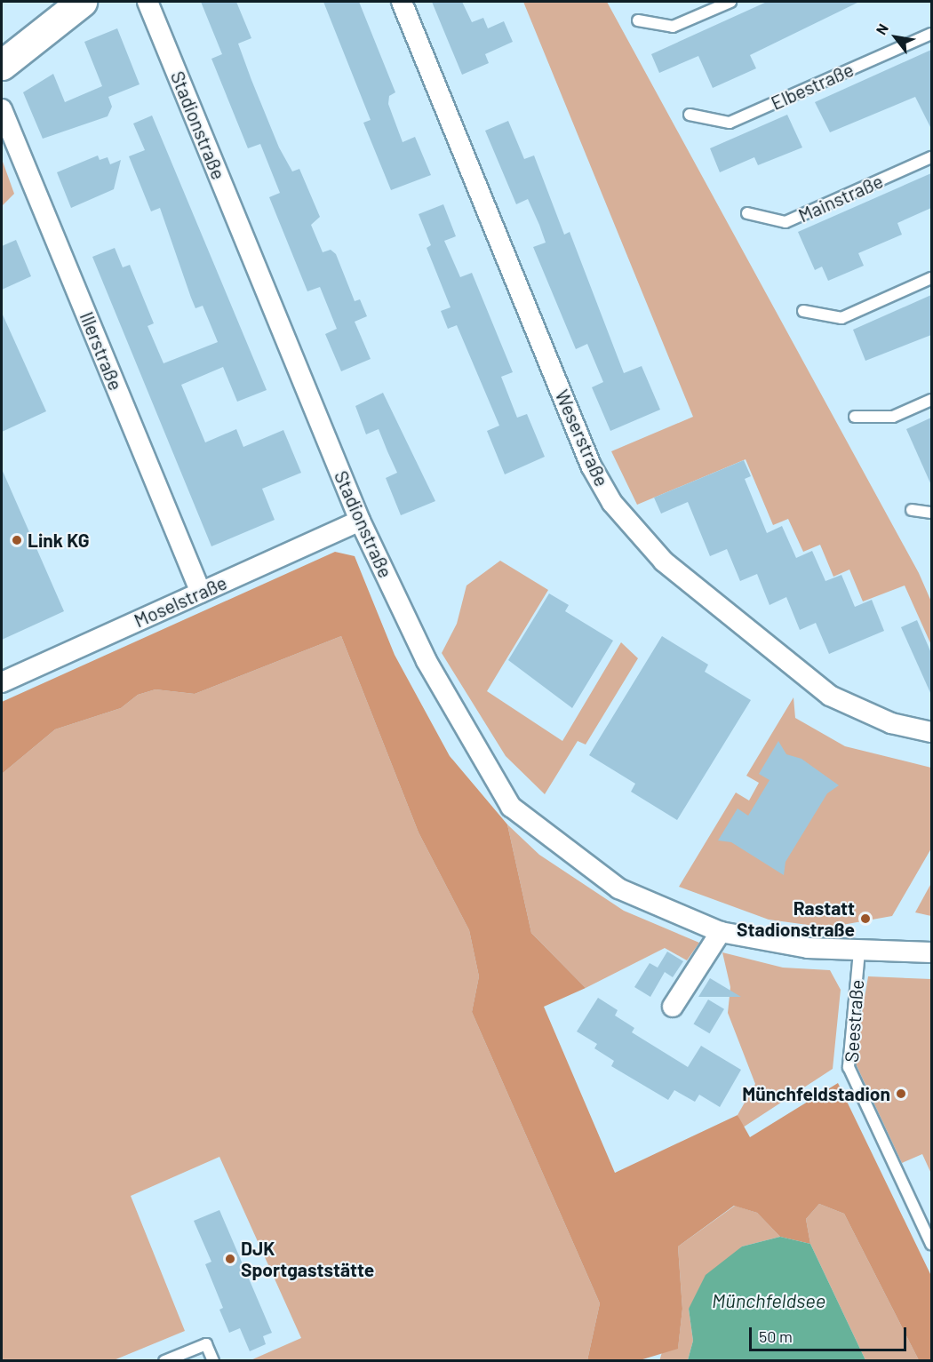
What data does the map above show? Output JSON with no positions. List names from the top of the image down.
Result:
{
  "streets": {
    "street": [
      "Stadionstraße",
      "Illerstraße",
      "Weserstraße",
      "Moselstraße"
    ],
    "lane": ["Elbestraße", "Mainstraße", "Seestraße"]
  },
  "crossings": [
    ["Stadionstraße", "Moselstraße"],
    ["Stadionstraße", "Seestraße"],
    ["Illerstraße", "Moselstraße"]
  ],
  "water": ["Münchfeldsee"],
  "places": [
    "Link KG",
    "Rastatt Stadionstraße",
    "Münchfeldstadion",
    "DJK Sportgaststätte"
  ],
  "scale_bar": "50 m",
  "north": "top left"
}
